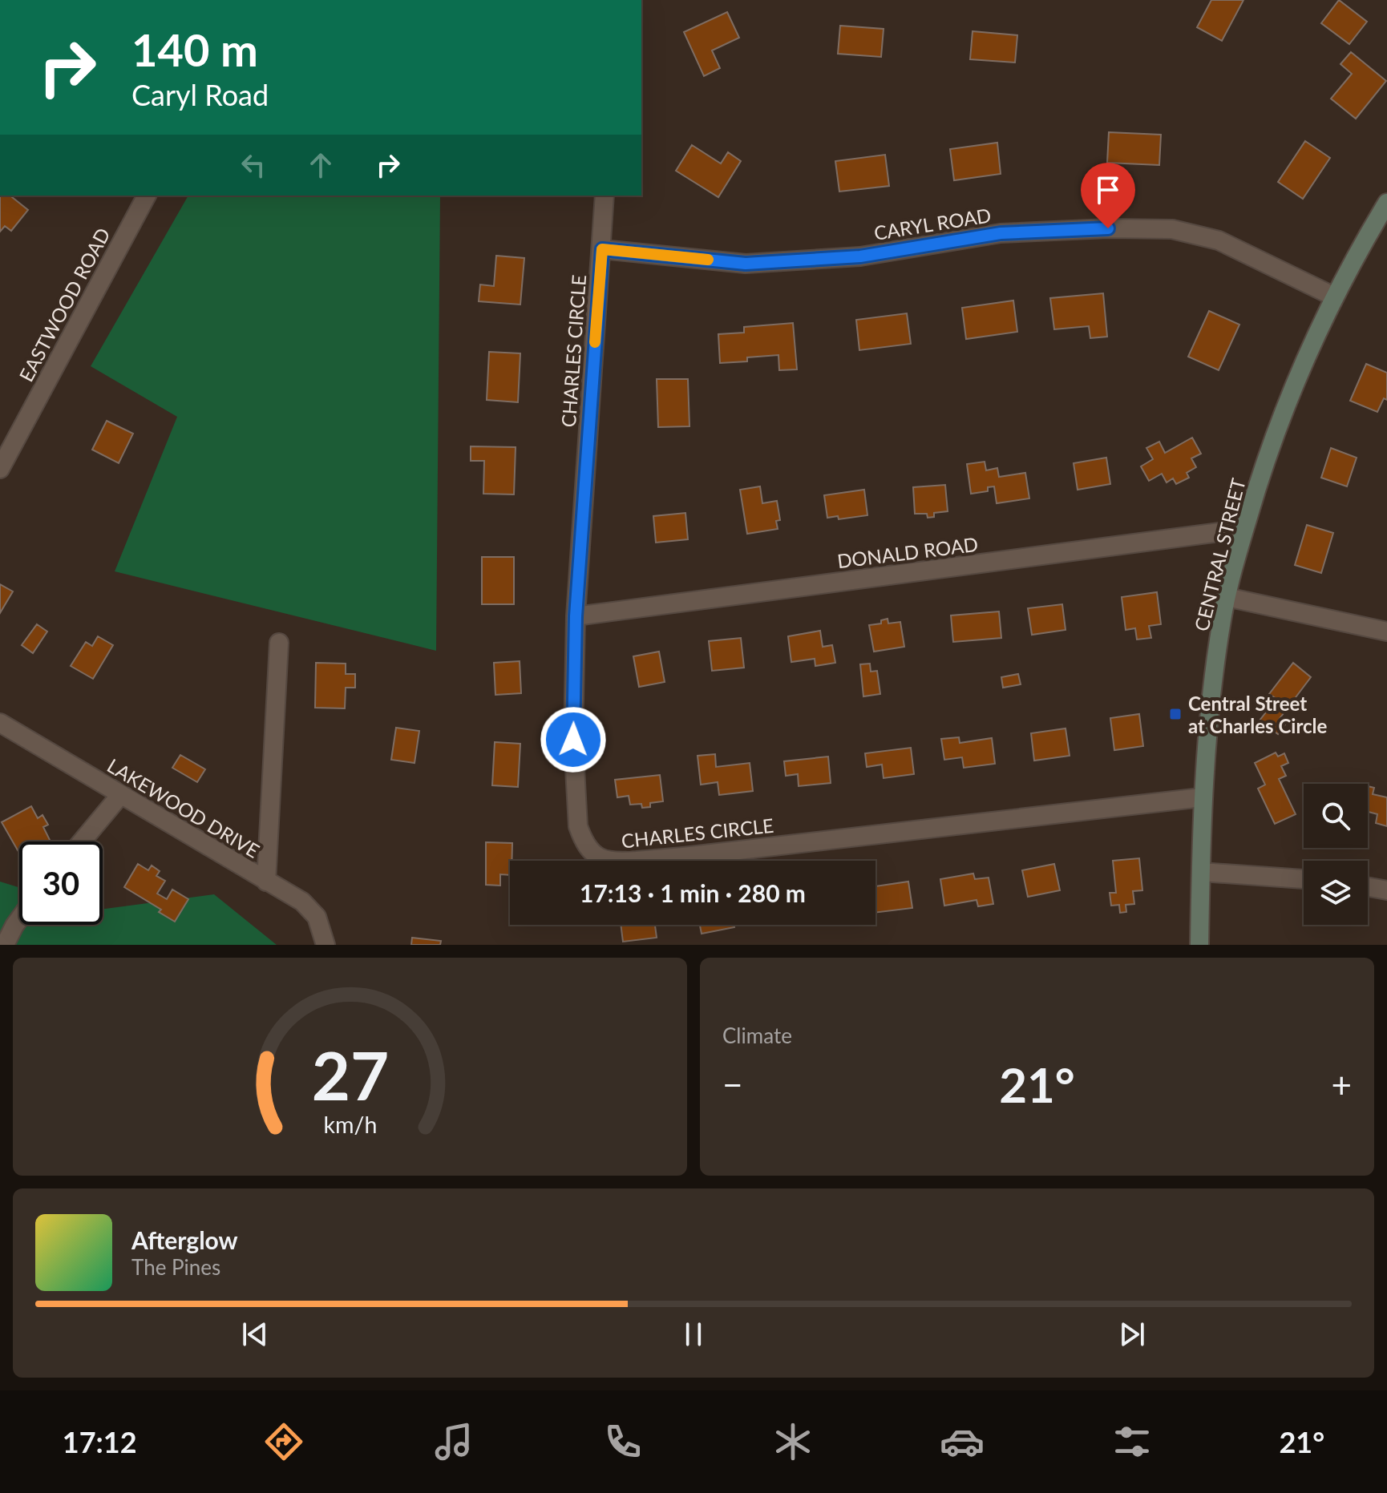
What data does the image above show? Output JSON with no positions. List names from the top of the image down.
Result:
{
  "streets": {
    "main road": ["CENTRAL STREET"],
    "street": [
      "CARYL ROAD",
      "EASTWOOD ROAD",
      "CHARLES CIRCLE",
      "DONALD ROAD",
      "LAKEWOOD DRIVE"
    ]
  },
  "crossings": [
    ["CARYL ROAD", "CHARLES CIRCLE"],
    ["CARYL ROAD", "CENTRAL STREET"],
    ["CHARLES CIRCLE", "DONALD ROAD"],
    ["CHARLES CIRCLE", "CENTRAL STREET"],
    ["DONALD ROAD", "CENTRAL STREET"]
  ],
  "places": {
    "transit": ["Central Street at Charles Circle"]
  },
  "page": {
    "turn": ["140 m", "Caryl Road"],
    "limit": "30",
    "trip": "17:13 · 1 min · 280 m",
    "tile": "Climate",
    "heat": ["−", "21°", "+"],
    "song": ["Afterglow", "The Pines"],
    "tabs": ["17:12", "21°"],
    "gauge": ["27", "km/h"]
  }
}
